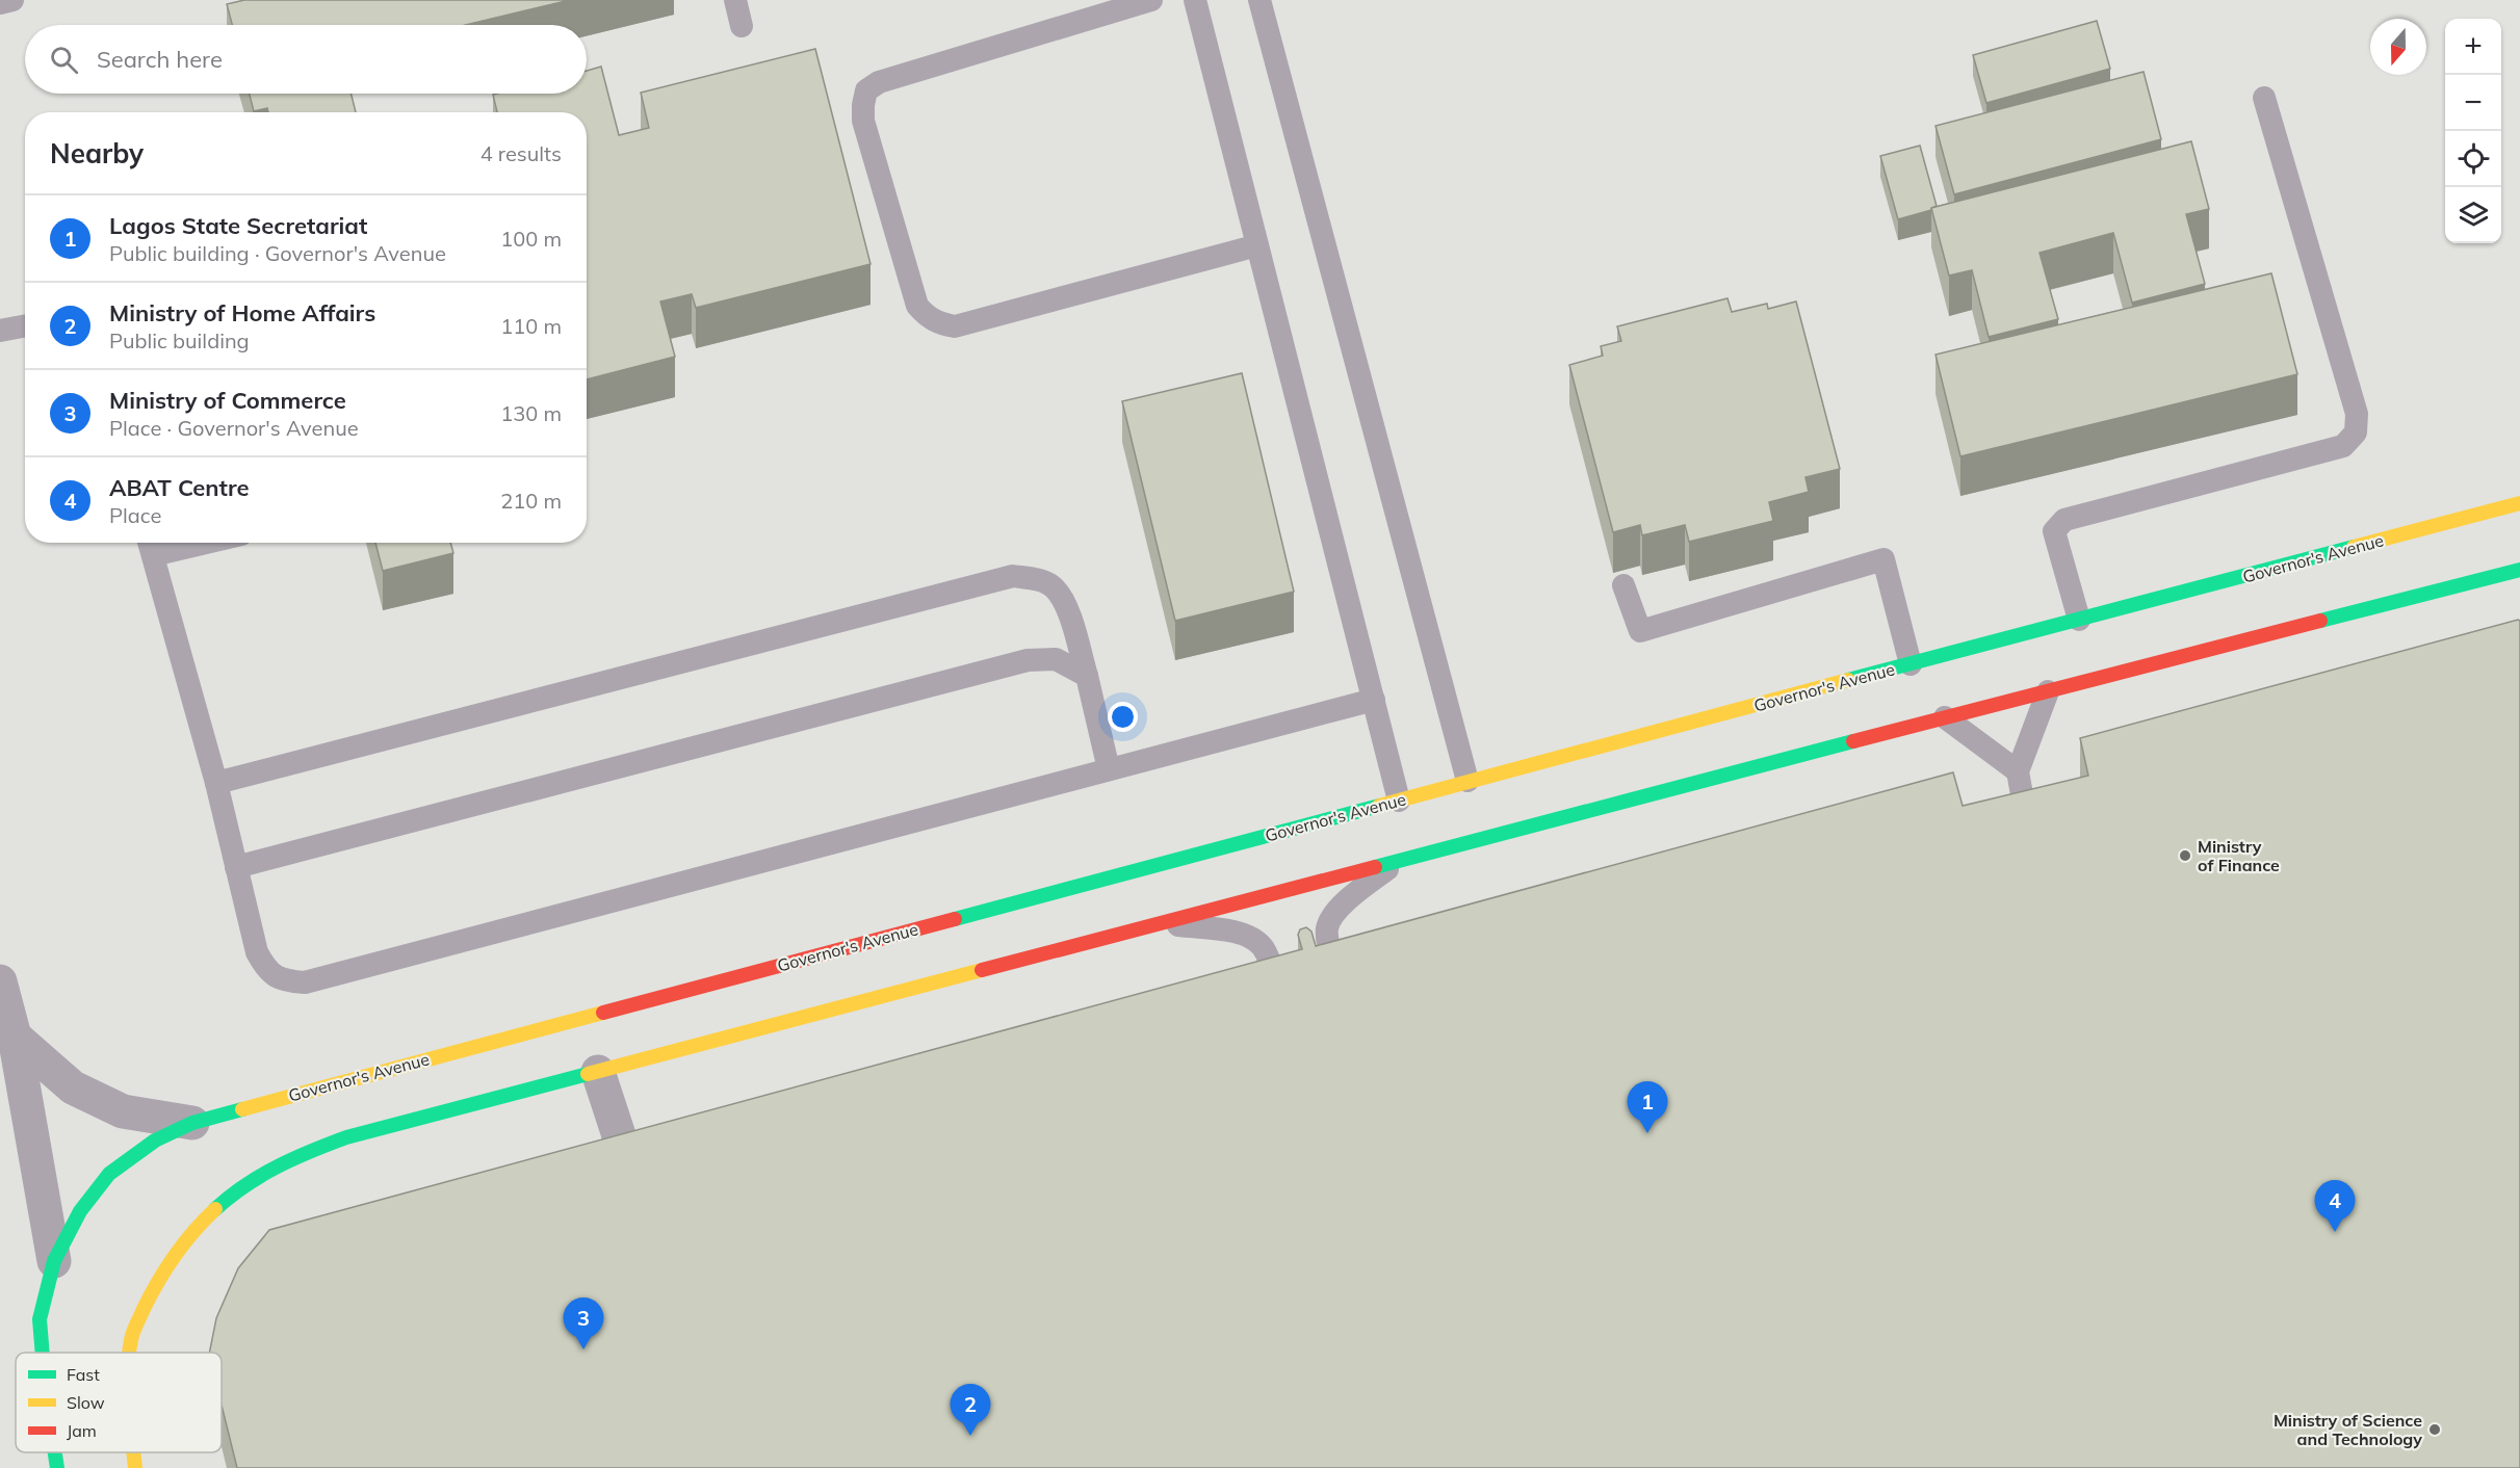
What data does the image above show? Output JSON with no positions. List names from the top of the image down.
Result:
{
  "streets": {
    "street": ["Governor's Avenue"]
  },
  "places": ["Ministry of Finance", "Ministry of Science and Technology"],
  "legend": ["Fast", "Slow", "Jam"],
  "north": "bottom",
  "page": {
    "map_buttons": ["+", "−"],
    "search": "Search here",
    "heading": ["Nearby", "4 results"],
    "list": [
      {
        "mark": "1",
        "name": "Lagos State Secretariat",
        "note": "Public building · Governor's Avenue",
        "value": "100 m"
      },
      {
        "mark": "2",
        "name": "Ministry of Home Affairs",
        "note": "Public building",
        "value": "110 m"
      },
      {
        "mark": "3",
        "name": "Ministry of Commerce",
        "note": "Place · Governor's Avenue",
        "value": "130 m"
      },
      {
        "mark": "4",
        "name": "ABAT Centre",
        "note": "Place",
        "value": "210 m"
      }
    ],
    "pins": [
      "1",
      "4",
      "3",
      "2"
    ]
  }
}
